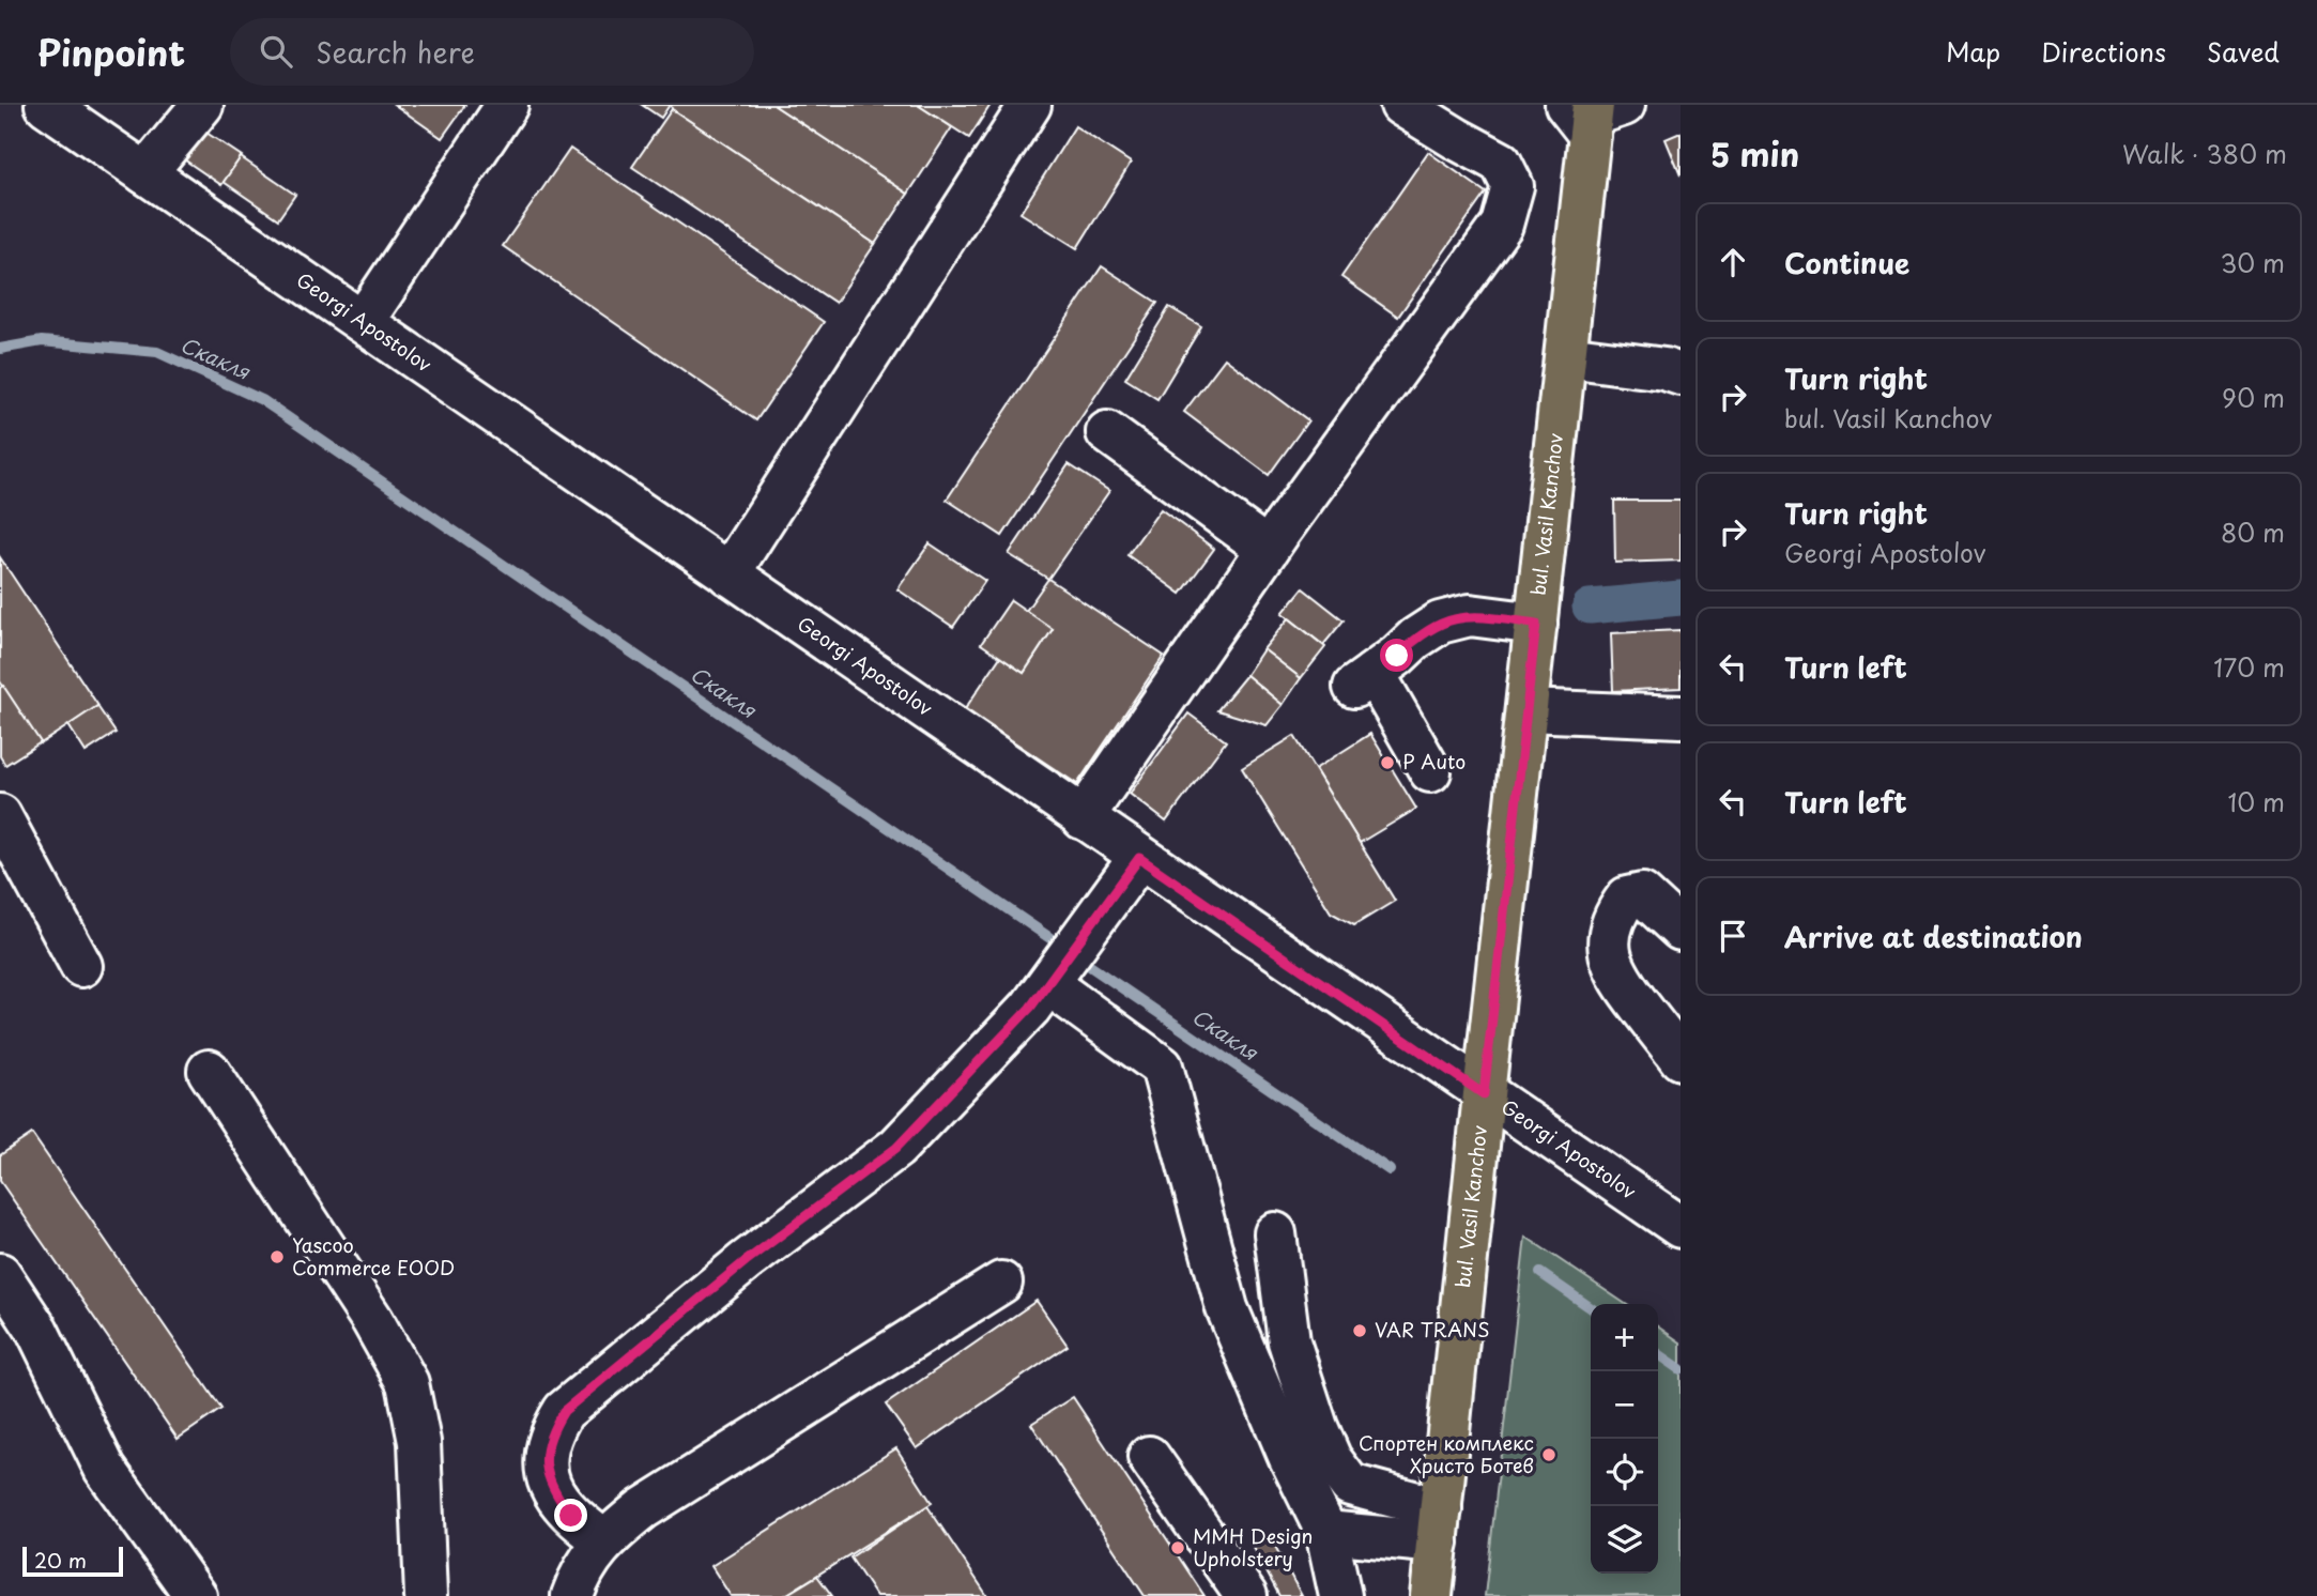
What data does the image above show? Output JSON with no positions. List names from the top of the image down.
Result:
{
  "streets": {
    "main road": ["bul. Vasil Kanchov"],
    "street": ["Georgi Apostolov"]
  },
  "crossings": [
    ["Georgi Apostolov", "bul. Vasil Kanchov"]
  ],
  "water": ["Скакля"],
  "places": [
    "P Auto",
    "Yascoo Commerce EOOD",
    "VAR TRANS",
    "Спортен комплекс Христо Ботев",
    "MMH Design Upholstery"
  ],
  "scale_bar": "20 m",
  "page": {
    "header": "Pinpoint",
    "search": "Search here",
    "nav": ["Map", "Directions", "Saved"],
    "heading": ["5 min", "Walk · 380 m"],
    "list": [
      ["Continue", "30 m"],
      ["Turn right", "bul. Vasil Kanchov", "90 m"],
      ["Turn right", "Georgi Apostolov", "80 m"],
      ["Turn left", "170 m"],
      ["Turn left", "10 m"],
      "Arrive at destination"
    ],
    "map_buttons": ["+", "−"],
    "scale": "20 m"
  }
}
